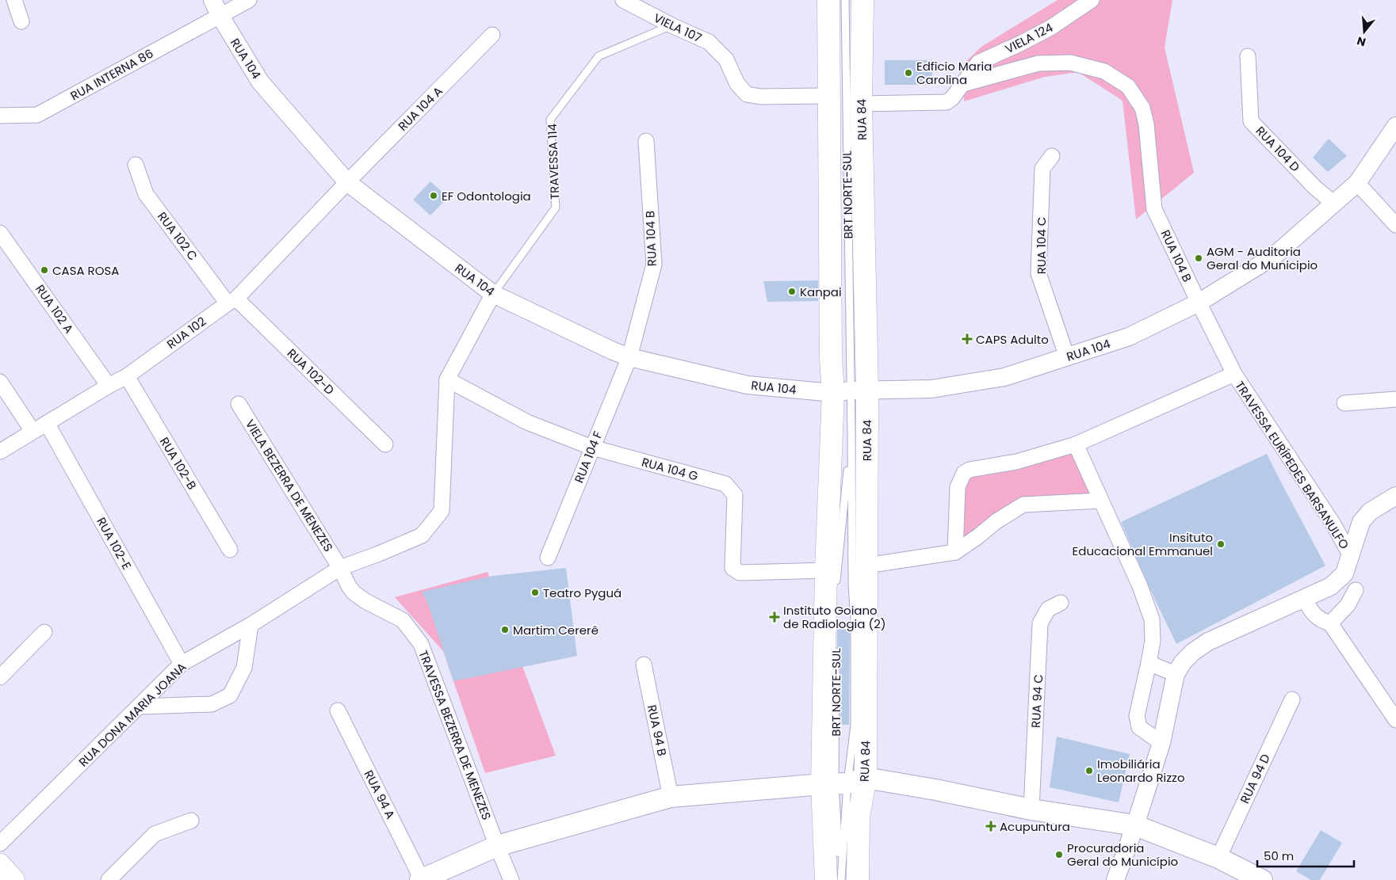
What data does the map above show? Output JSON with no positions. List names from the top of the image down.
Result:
{
  "streets": {
    "main road": ["RUA 84"],
    "street": [
      "VIELA 107",
      "VIELA 124",
      "RUA 104",
      "RUA INTERNA 86",
      "RUA 104 A",
      "RUA 104 D",
      "RUA 102 C",
      "RUA 104 B",
      "RUA 104 C",
      "RUA 102 A",
      "RUA 102",
      "RUA 102-D",
      "RUA 104 F",
      "RUA 102-B",
      "TRAVESSA EURÍPEDES BARSANULFO",
      "RUA 104 G",
      "VIELA BEZERRA DE MENEZES",
      "RUA 102-E",
      "RUA 94 C",
      "RUA DONA MARIA JOANA",
      "RUA 94 B",
      "TRAVESSA BEZERRA DE MENEZES",
      "RUA 94 D",
      "RUA 94 A"
    ],
    "lane": ["TRAVESSA 114", "BRT NORTE-SUL"]
  },
  "crossings": [
    ["VIELA 107", "RUA 84"],
    ["VIELA 107", "TRAVESSA 114"],
    ["VIELA 124", "RUA 84"],
    ["VIELA 124", "RUA 104 B"],
    ["RUA 104", "RUA INTERNA 86"],
    ["RUA 104", "RUA 104 A"],
    ["RUA 104", "RUA 84"],
    ["RUA 104", "RUA 104 D"],
    ["RUA 104", "TRAVESSA 114"],
    ["RUA 104", "BRT NORTE-SUL"],
    ["RUA 104", "RUA 104 B"],
    ["RUA 104", "RUA 104 C"],
    ["RUA 104", "RUA 102"],
    ["RUA 104", "RUA 104 F"],
    ["RUA 104", "TRAVESSA EURÍPEDES BARSANULFO"],
    ["RUA 104 A", "RUA 102"],
    ["RUA 84", "BRT NORTE-SUL"],
    ["RUA 84", "RUA 104 G"],
    ["RUA 102 C", "RUA 102"],
    ["RUA 102 C", "RUA 102-D"],
    ["RUA 104 B", "RUA 104 F"],
    ["RUA 104 B", "TRAVESSA EURÍPEDES BARSANULFO"],
    ["RUA 102 A", "RUA 102"],
    ["RUA 102", "RUA 102-D"],
    ["RUA 102", "RUA 102-B"],
    ["RUA 102", "RUA 102-E"],
    ["RUA 104 F", "RUA 104 G"],
    ["VIELA BEZERRA DE MENEZES", "RUA DONA MARIA JOANA"],
    ["VIELA BEZERRA DE MENEZES", "TRAVESSA BEZERRA DE MENEZES"],
    ["RUA 102-E", "RUA DONA MARIA JOANA"],
    ["RUA DONA MARIA JOANA", "TRAVESSA BEZERRA DE MENEZES"]
  ],
  "places": {
    "other": [
      "Edficio Maria Carolina",
      "EF Odontologia",
      "AGM - Auditoria Geral do Municipio",
      "CASA ROSA",
      "Kanpai",
      "Insituto Educacional Emmanuel",
      "Teatro Pyguá",
      "Martim Cererê",
      "Imobiliária Leonardo Rizzo",
      "Procuradoria Geral do Município"
    ],
    "health": ["CAPS Adulto", "Instituto Goiano de Radiologia (2)", "Acupuntura"]
  },
  "scale_bar": "50 m",
  "north": "bottom"
}
